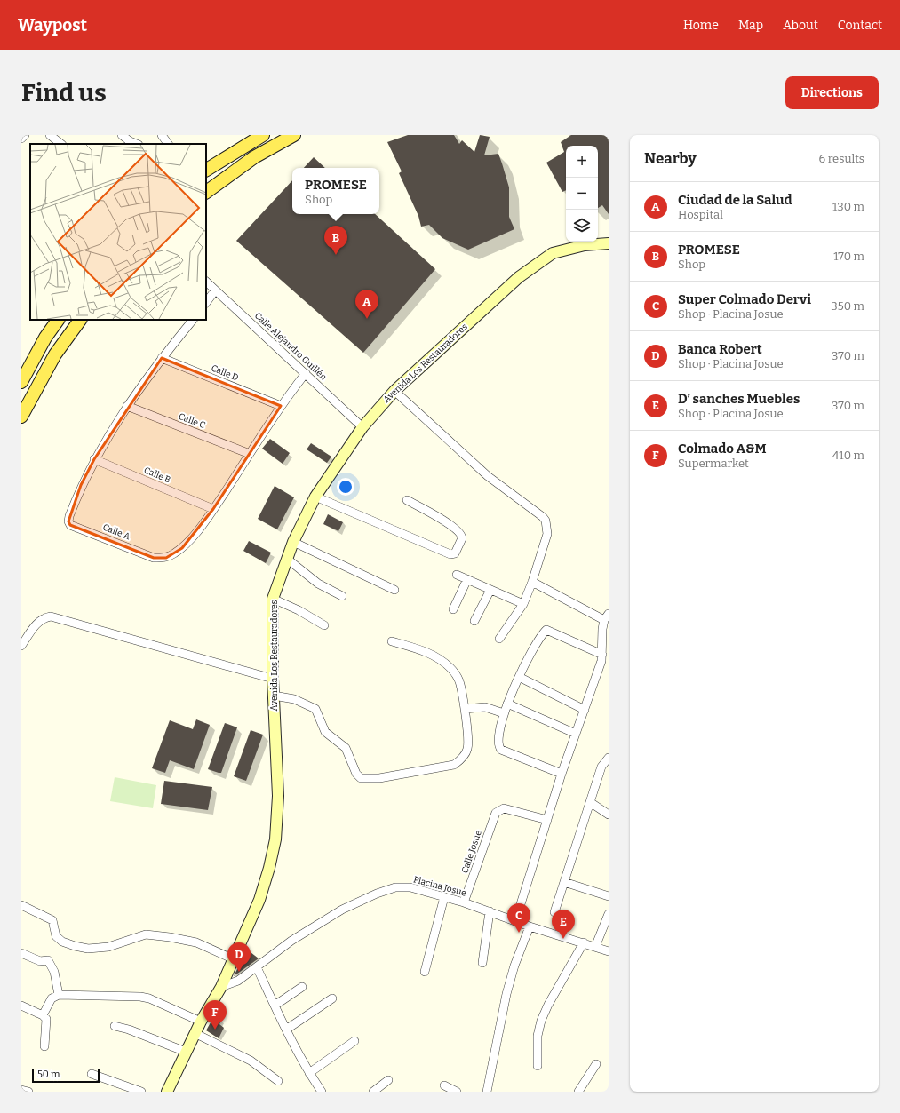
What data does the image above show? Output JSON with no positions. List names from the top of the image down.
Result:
{
  "streets": {
    "street": [
      "Calle Alejandro Guillén",
      "Avenida Los Restauradores",
      "Calle D",
      "Calle C",
      "Calle B",
      "Calle A",
      "Calle Josue",
      "Placina Josue"
    ]
  },
  "crossings": [
    ["Calle Alejandro Guillén", "Avenida Los Restauradores"],
    ["Calle Alejandro Guillén", "Calle A"],
    ["Avenida Los Restauradores", "Placina Josue"],
    ["Calle D", "Calle A"],
    ["Calle C", "Calle A"],
    ["Calle B", "Calle A"],
    ["Calle Josue", "Placina Josue"]
  ],
  "scale_bar": "50 m",
  "page": {
    "header": "Waypost",
    "nav": [
      "Home",
      "Map",
      "About",
      "Contact"
    ],
    "buttons": "Directions",
    "title": "Find us",
    "heading": ["Nearby", "6 results"],
    "map_buttons": ["+", "−"],
    "popup": ["PROMESE", "Shop"],
    "list": [
      {
        "mark": "A",
        "name": "Ciudad de la Salud",
        "note": "Hospital",
        "value": "130 m"
      },
      {
        "mark": "B",
        "name": "PROMESE",
        "note": "Shop",
        "value": "170 m"
      },
      {
        "mark": "C",
        "name": "Super Colmado Dervi",
        "note": "Shop · Placina Josue",
        "value": "350 m"
      },
      {
        "mark": "D",
        "name": "Banca Robert",
        "note": "Shop · Placina Josue",
        "value": "370 m"
      },
      {
        "mark": "E",
        "name": "D’ sanches Muebles",
        "note": "Shop · Placina Josue",
        "value": "370 m"
      },
      {
        "mark": "F",
        "name": "Colmado A&M",
        "note": "Supermarket",
        "value": "410 m"
      }
    ],
    "pins": [
      "B",
      "A",
      "C",
      "E",
      "D",
      "F"
    ],
    "scale": "50 m"
  }
}
